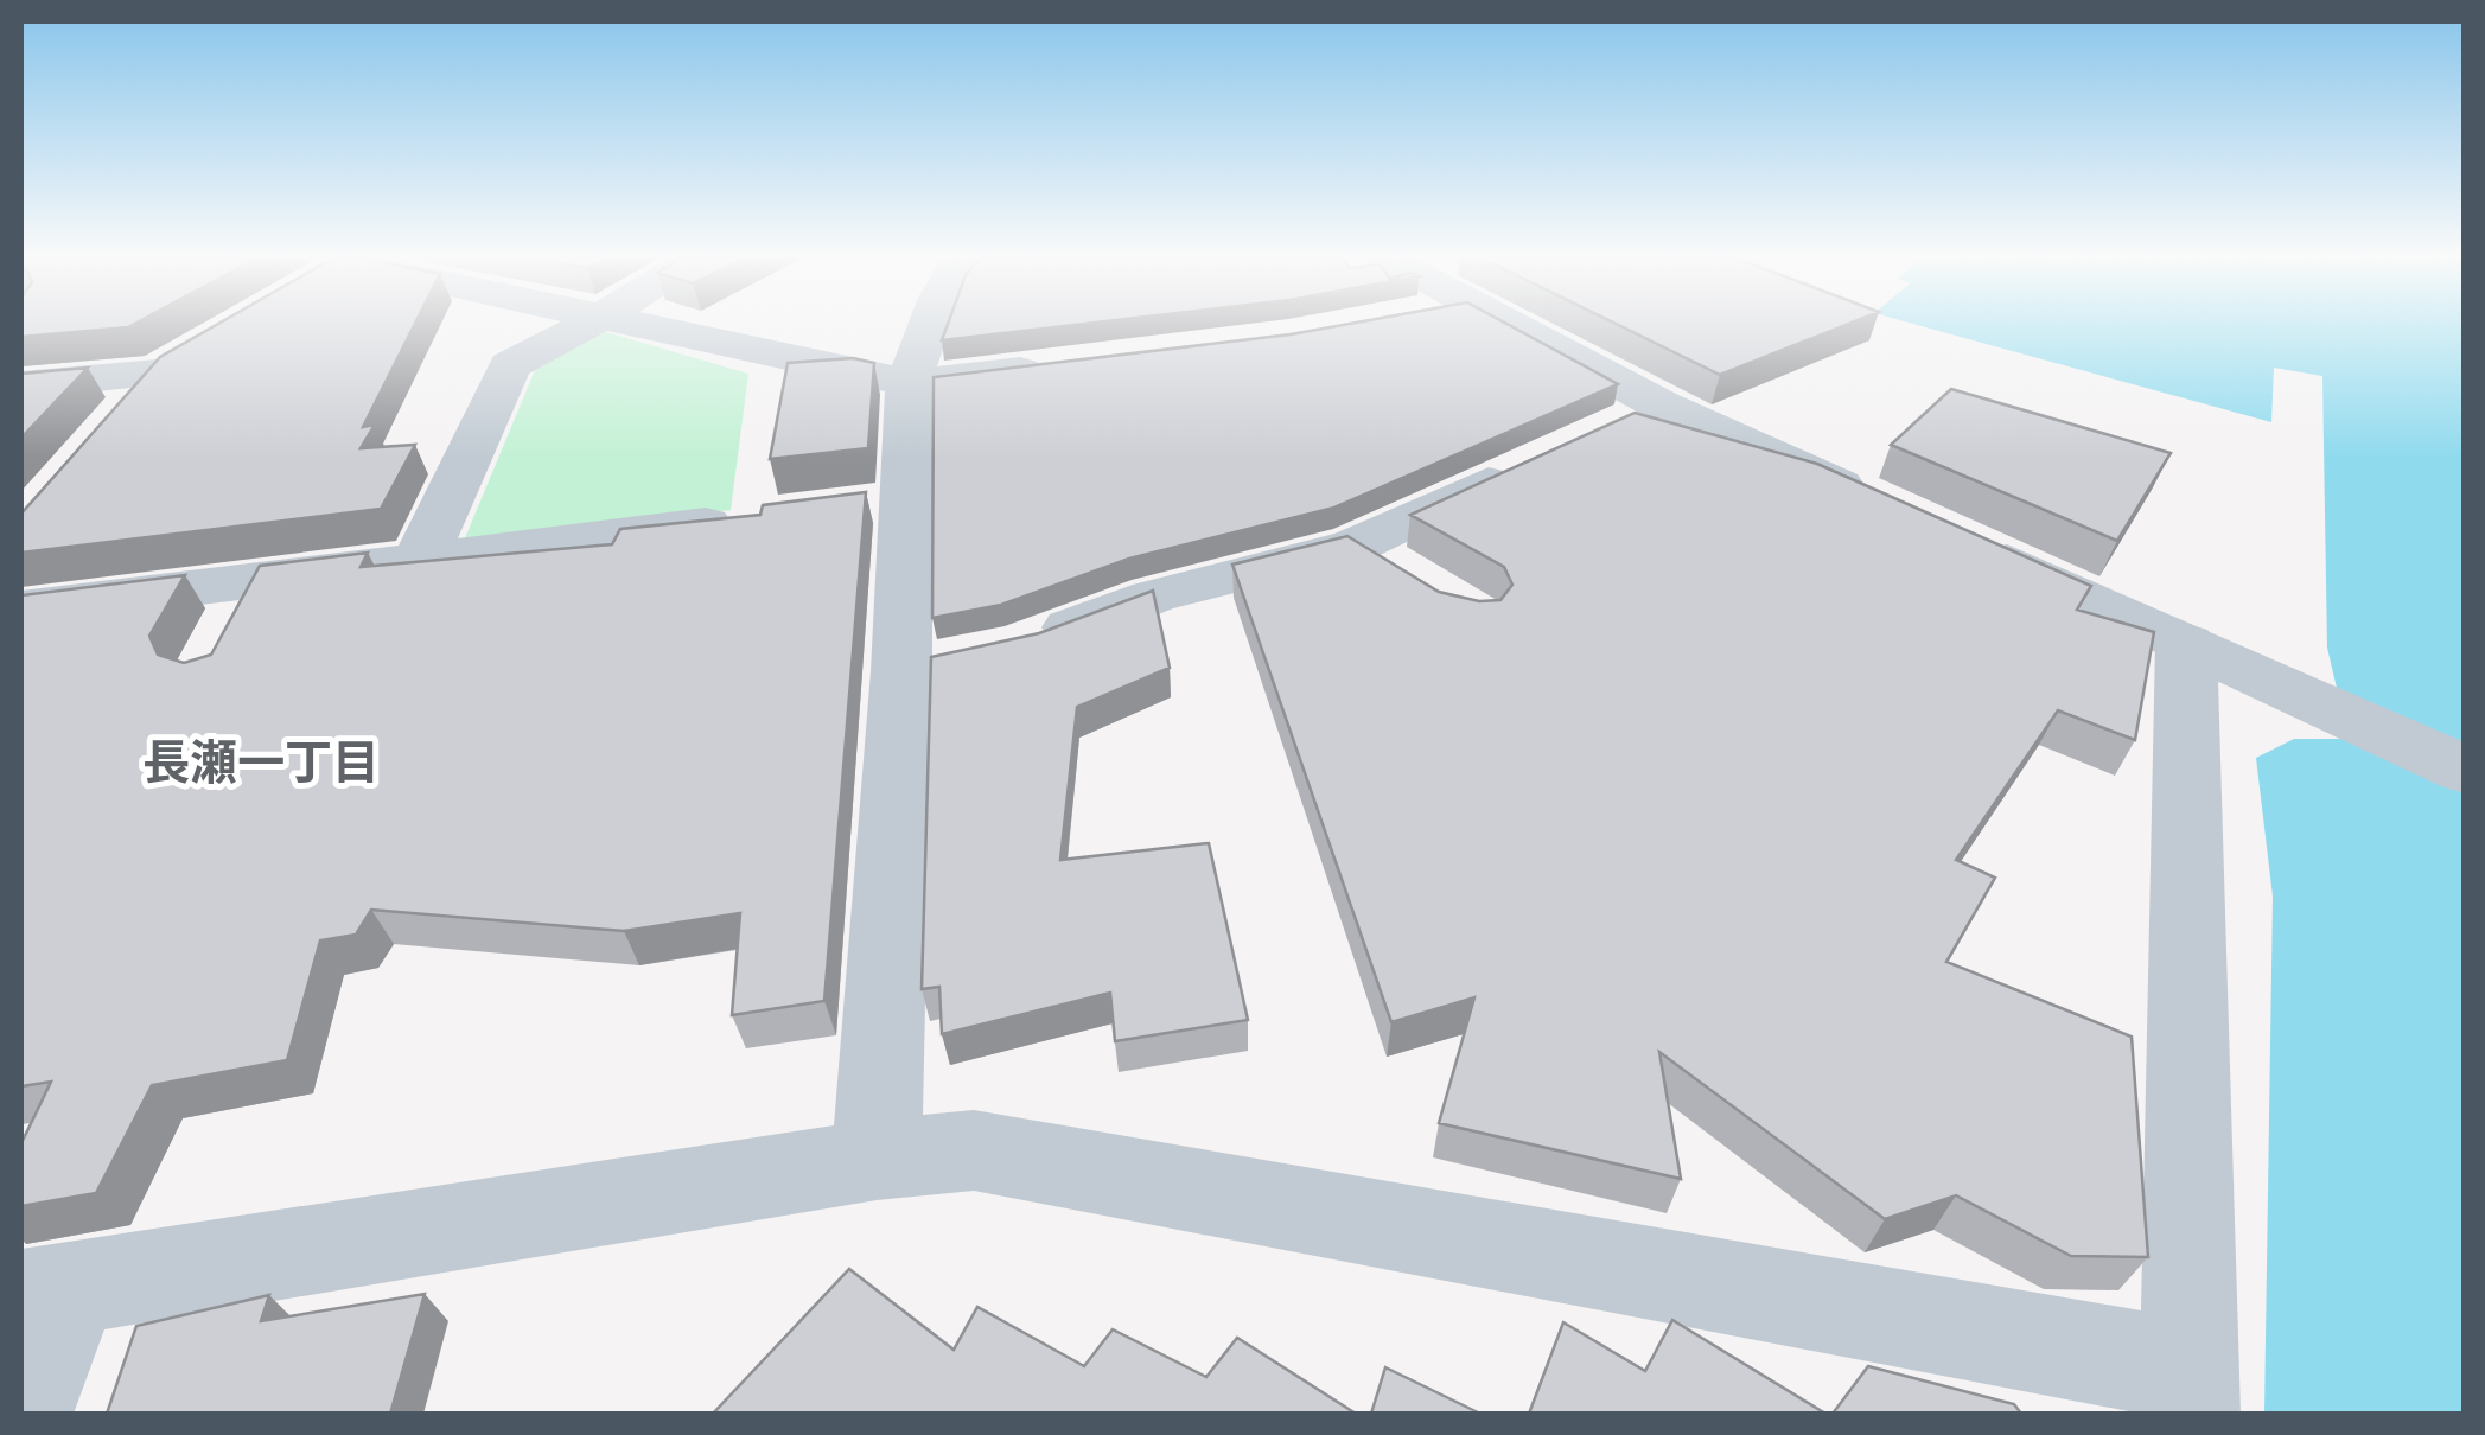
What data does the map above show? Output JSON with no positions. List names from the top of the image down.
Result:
{
  "districts": ["長瀬一丁目"]
}
